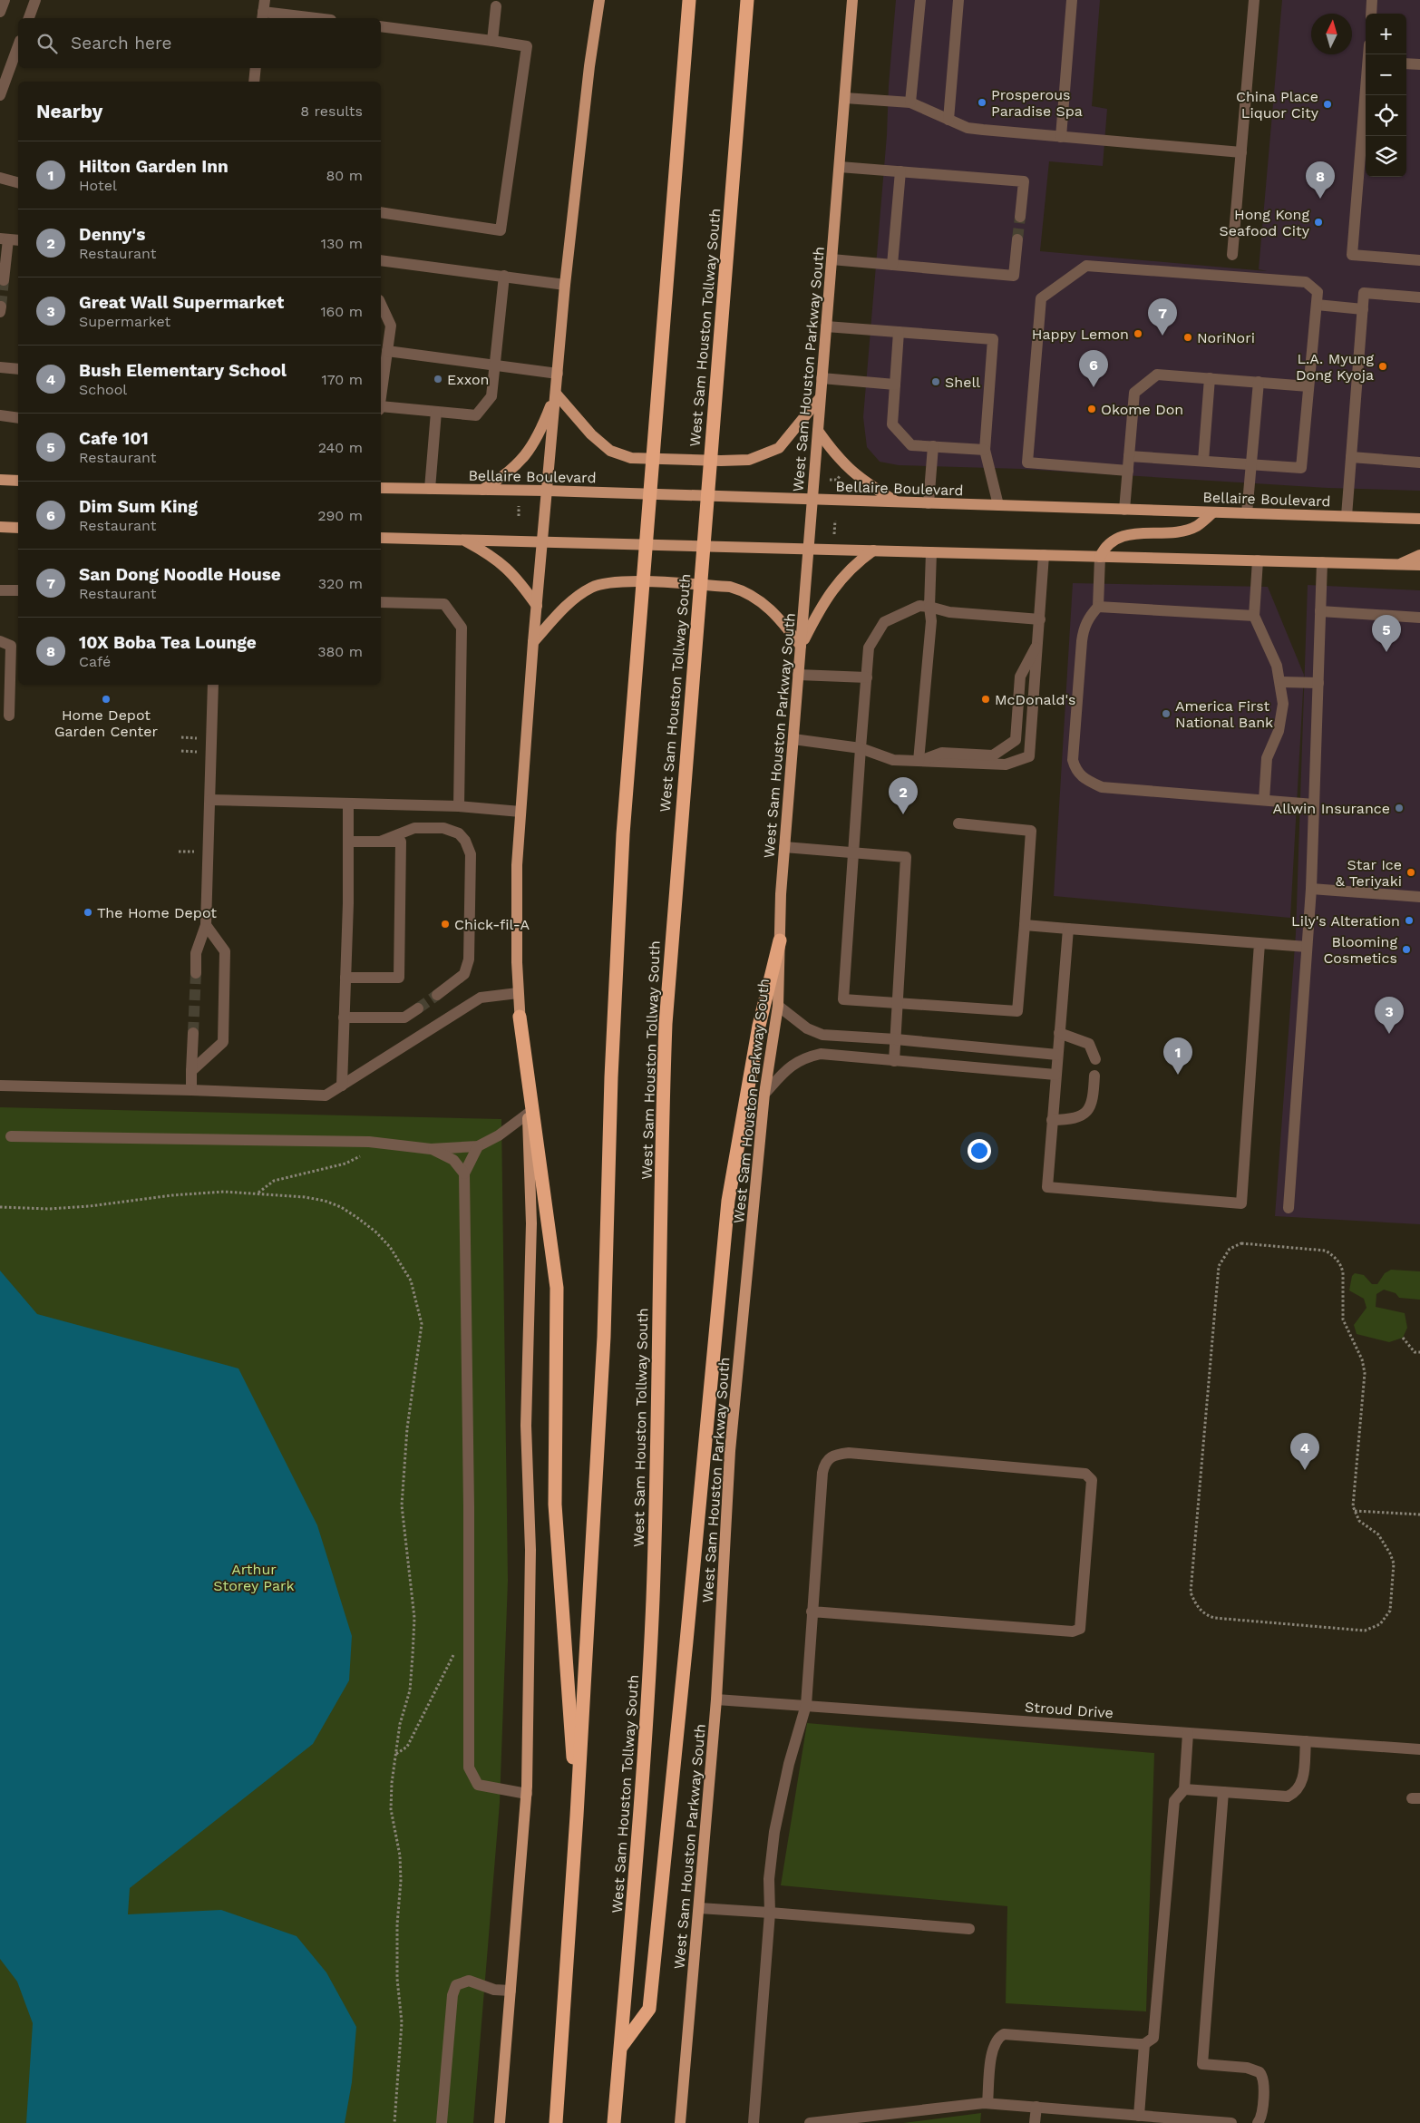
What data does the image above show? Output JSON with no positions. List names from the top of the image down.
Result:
{
  "streets": {
    "highway": ["West Sam Houston Tollway South"],
    "main road": ["West Sam Houston Parkway South", "Bellaire Boulevard"],
    "street": ["Stroud Drive"]
  },
  "crossings": [
    ["West Sam Houston Parkway South", "Bellaire Boulevard"],
    ["West Sam Houston Parkway South", "Stroud Drive"]
  ],
  "parks": ["Arthur Storey Park"],
  "places": [
    "Prosperous Paradise Spa",
    "China Place Liquor City",
    "Hong Kong Seafood City",
    "Happy Lemon",
    "NoriNori",
    "L.A. Myung Dong Kyoja",
    "Exxon",
    "Shell",
    "Okome Don",
    "Home Depot Garden Center",
    "McDonald's",
    "America First National Bank",
    "Allwin Insurance",
    "Star Ice & Teriyaki",
    "The Home Depot",
    "Lily's Alteration",
    "Chick-fil-A",
    "Blooming Cosmetics"
  ],
  "north": "top",
  "page": {
    "map_buttons": ["+", "−"],
    "search": "Search here",
    "heading": ["Nearby", "8 results"],
    "list": [
      {
        "mark": "1",
        "name": "Hilton Garden Inn",
        "note": "Hotel",
        "value": "80 m"
      },
      {
        "mark": "2",
        "name": "Denny's",
        "note": "Restaurant",
        "value": "130 m"
      },
      {
        "mark": "3",
        "name": "Great Wall Supermarket",
        "note": "Supermarket",
        "value": "160 m"
      },
      {
        "mark": "4",
        "name": "Bush Elementary School",
        "note": "School",
        "value": "170 m"
      },
      {
        "mark": "5",
        "name": "Cafe 101",
        "note": "Restaurant",
        "value": "240 m"
      },
      {
        "mark": "6",
        "name": "Dim Sum King",
        "note": "Restaurant",
        "value": "290 m"
      },
      {
        "mark": "7",
        "name": "San Dong Noodle House",
        "note": "Restaurant",
        "value": "320 m"
      },
      {
        "mark": "8",
        "name": "10X Boba Tea Lounge",
        "note": "Café",
        "value": "380 m"
      }
    ],
    "pins": [
      "8",
      "7",
      "6",
      "5",
      "2",
      "3",
      "1",
      "4"
    ]
  }
}
